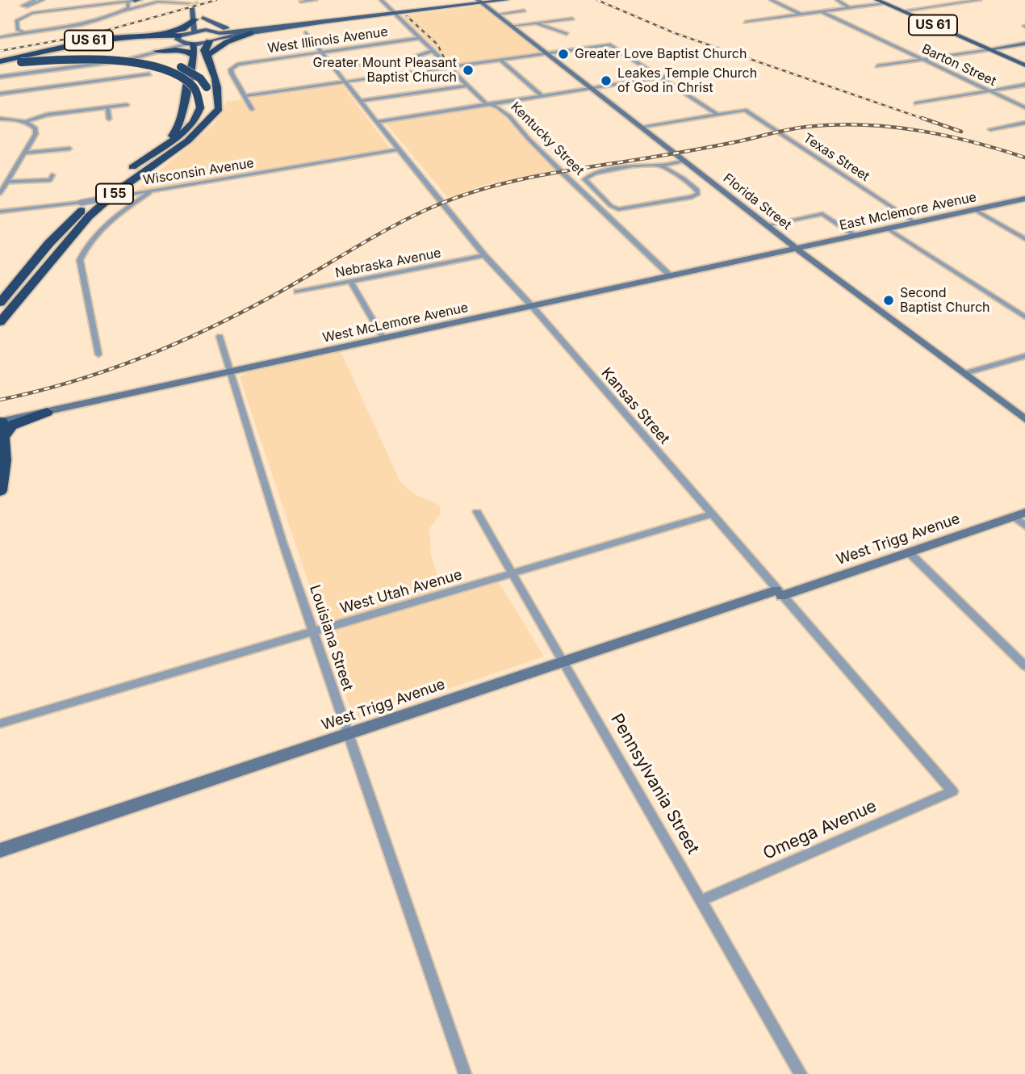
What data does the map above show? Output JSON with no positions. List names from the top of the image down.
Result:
{
  "streets": {
    "highway": ["US 61", "I 55"],
    "main road": [
      "Florida Street",
      "East Mclemore Avenue",
      "West McLemore Avenue",
      "West Trigg Avenue"
    ],
    "street": [
      "West Illinois Avenue",
      "Barton Street",
      "Kentucky Street",
      "Texas Street",
      "Wisconsin Avenue",
      "Nebraska Avenue",
      "Kansas Street",
      "West Utah Avenue",
      "Louisiana Street",
      "Pennsylvania Street",
      "Omega Avenue"
    ]
  },
  "crossings": [
    ["US 61", "Kentucky Street"],
    ["US 61", "I 55"],
    ["US 61", "Florida Street"],
    ["West Illinois Avenue", "Kentucky Street"],
    ["West Illinois Avenue", "Kansas Street"],
    ["Kentucky Street", "West McLemore Avenue"],
    ["Texas Street", "East Mclemore Avenue"],
    ["Wisconsin Avenue", "Kansas Street"],
    ["Florida Street", "East Mclemore Avenue"],
    ["Florida Street", "West McLemore Avenue"],
    ["East Mclemore Avenue", "West McLemore Avenue"],
    ["Nebraska Avenue", "Kansas Street"],
    ["West McLemore Avenue", "Kansas Street"],
    ["West McLemore Avenue", "Louisiana Street"],
    ["Kansas Street", "West Trigg Avenue"],
    ["Kansas Street", "West Utah Avenue"],
    ["Kansas Street", "Omega Avenue"],
    ["West Trigg Avenue", "Louisiana Street"],
    ["West Trigg Avenue", "Pennsylvania Street"],
    ["West Utah Avenue", "Louisiana Street"],
    ["West Utah Avenue", "Pennsylvania Street"],
    ["Pennsylvania Street", "Omega Avenue"]
  ],
  "places": [
    "Greater Love Baptist Church",
    "Greater Mount Pleasant Baptist Church",
    "Leakes Temple Church of God in Christ",
    "Second Baptist Church"
  ]
}
